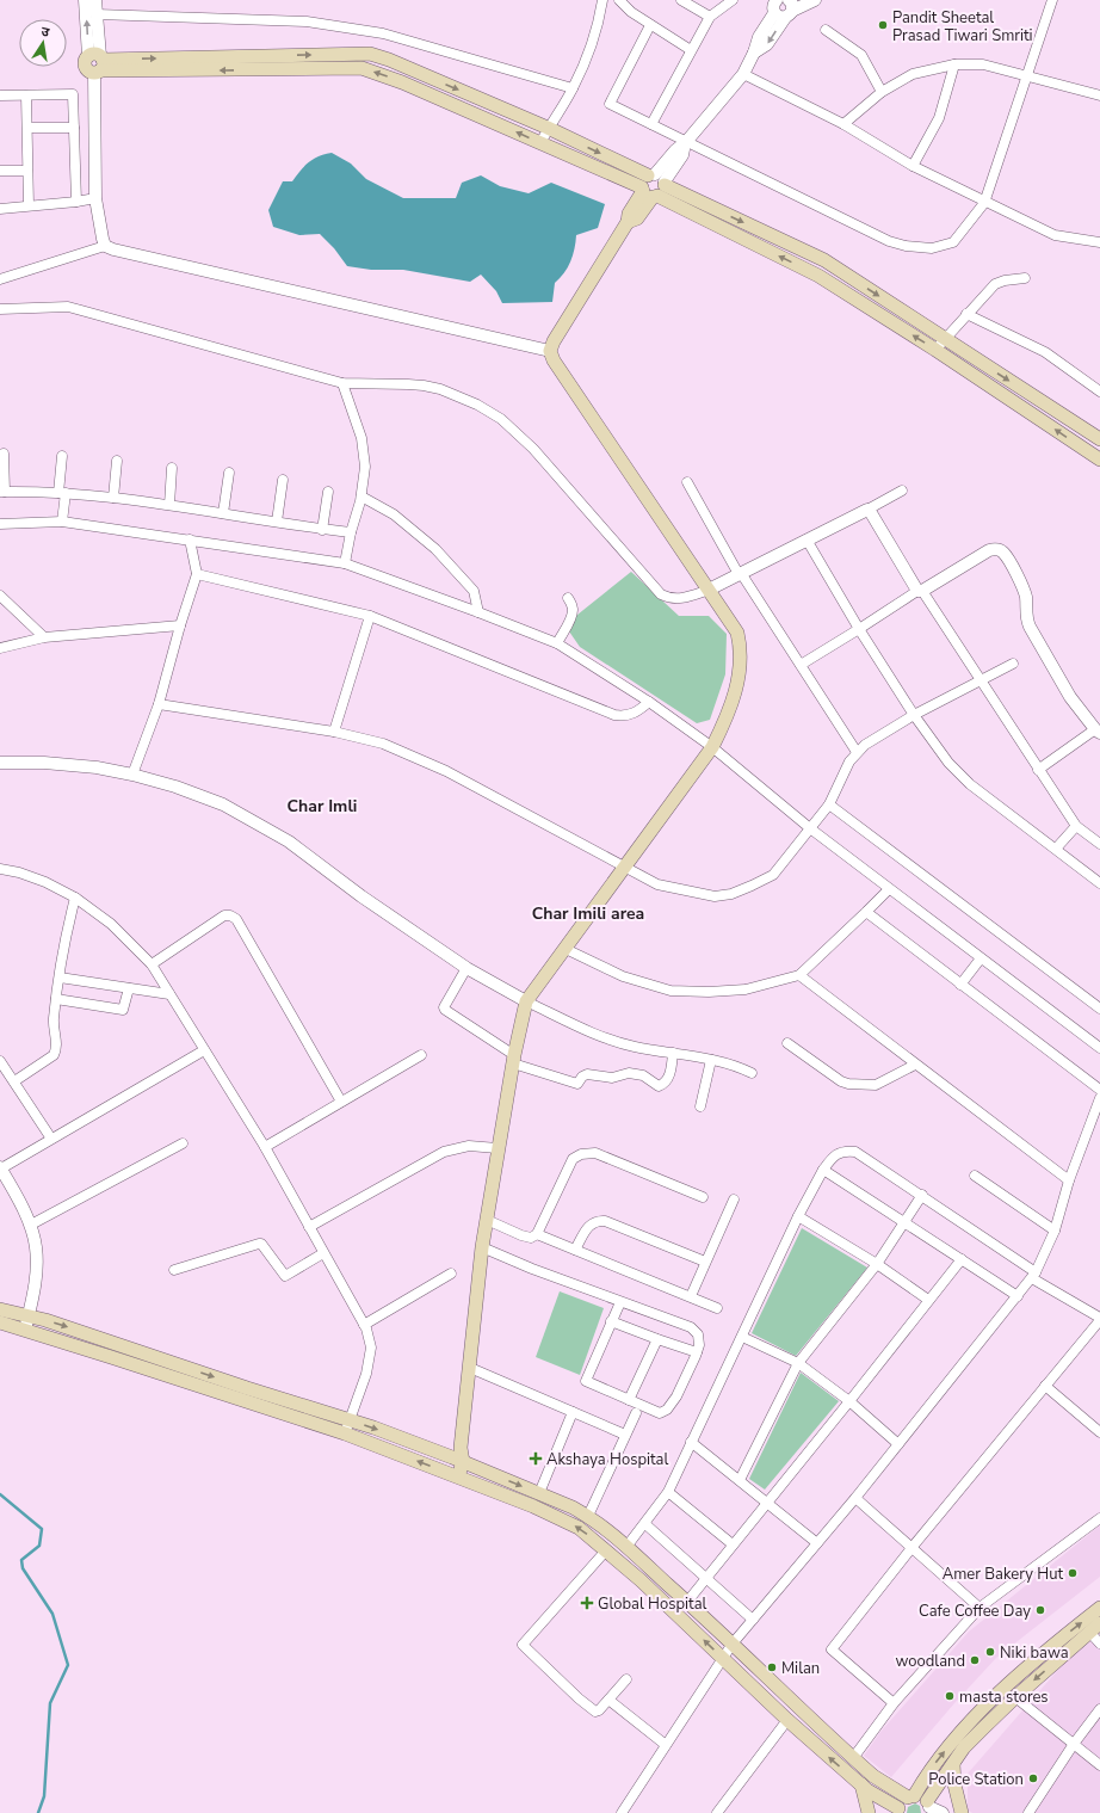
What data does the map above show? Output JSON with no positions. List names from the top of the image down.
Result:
{
  "districts": ["Char Imli", "Char Imili area"],
  "places": {
    "other": [
      "Pandit Sheetal Prasad Tiwari Smriti",
      "Amer Bakery Hut",
      "Cafe Coffee Day",
      "Niki bawa",
      "woodland",
      "Milan",
      "masta stores",
      "Police Station"
    ],
    "health": ["Akshaya Hospital", "Global Hospital"]
  },
  "north": "top"
}
